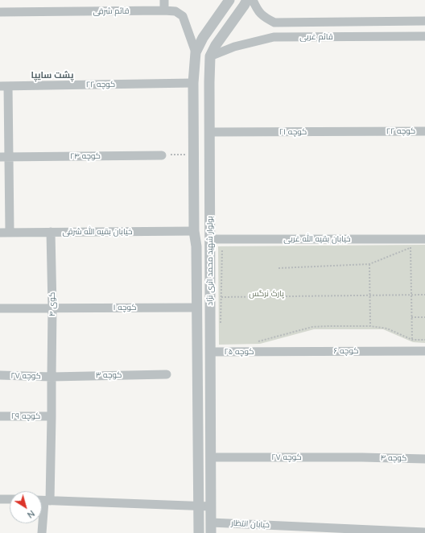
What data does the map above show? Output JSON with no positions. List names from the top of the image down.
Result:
{
  "streets": {
    "street": [
      "قائم شرقی",
      "قائم غربی",
      "کوچه ۲۲",
      "کوچه ۲۱",
      "کوچه ۲۴",
      "خیابان بقیه الله شرقی",
      "خیابان بقیه الله غربی",
      "بولوار شهید محمد اثری نژاد",
      "کوی ۴",
      "کوچه ۱",
      "کوچه ۶",
      "کوچه ۲۵",
      "کوچه ۳",
      "کوچه ۲۷",
      "کوچه ۲۹",
      "کوچه ۴",
      "خیابان انتظار"
    ]
  },
  "crossings": [
    ["قائم شرقی", "بولوار شهید محمد اثری نژاد"],
    ["قائم غربی", "بولوار شهید محمد اثری نژاد"],
    ["کوچه ۲۲", "کوچه ۲۱"],
    ["کوچه ۲۲", "بولوار شهید محمد اثری نژاد"],
    ["کوچه ۲۱", "بولوار شهید محمد اثری نژاد"],
    ["خیابان بقیه الله شرقی", "بولوار شهید محمد اثری نژاد"],
    ["خیابان بقیه الله شرقی", "کوی ۴"],
    ["خیابان بقیه الله غربی", "بولوار شهید محمد اثری نژاد"],
    ["بولوار شهید محمد اثری نژاد", "کوچه ۱"],
    ["بولوار شهید محمد اثری نژاد", "کوچه ۲۵"],
    ["بولوار شهید محمد اثری نژاد", "کوچه ۲۷"],
    ["بولوار شهید محمد اثری نژاد", "خیابان انتظار"],
    ["کوی ۴", "کوچه ۱"],
    ["کوی ۴", "کوچه ۳"],
    ["کوی ۴", "کوچه ۲۷"],
    ["کوی ۴", "کوچه ۲۹"],
    ["کوچه ۶", "کوچه ۲۵"],
    ["کوچه ۳", "کوچه ۲۷"],
    ["کوچه ۲۷", "کوچه ۴"]
  ],
  "districts": ["پشت سایپا"],
  "parks": ["پارک نرگس"],
  "north": "bottom right"
}
